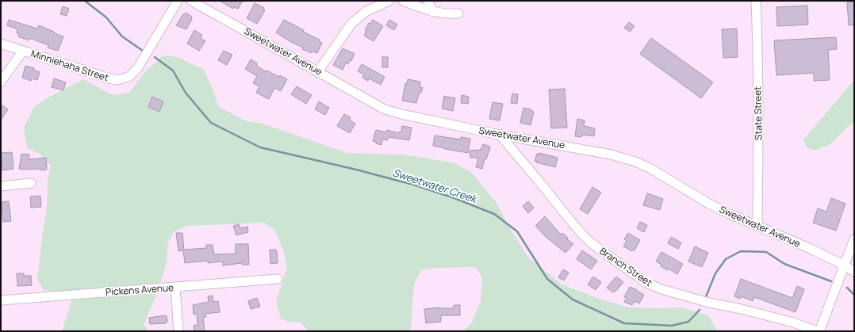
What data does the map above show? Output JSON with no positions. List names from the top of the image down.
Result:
{
  "streets": {
    "street": [
      "Sweetwater Avenue",
      "Minniehaha Street",
      "State Street",
      "Branch Street",
      "Pickens Avenue"
    ]
  },
  "crossings": [
    ["Sweetwater Avenue", "State Street"],
    ["Sweetwater Avenue", "Branch Street"]
  ],
  "water": ["Sweetwater Creek"]
}
